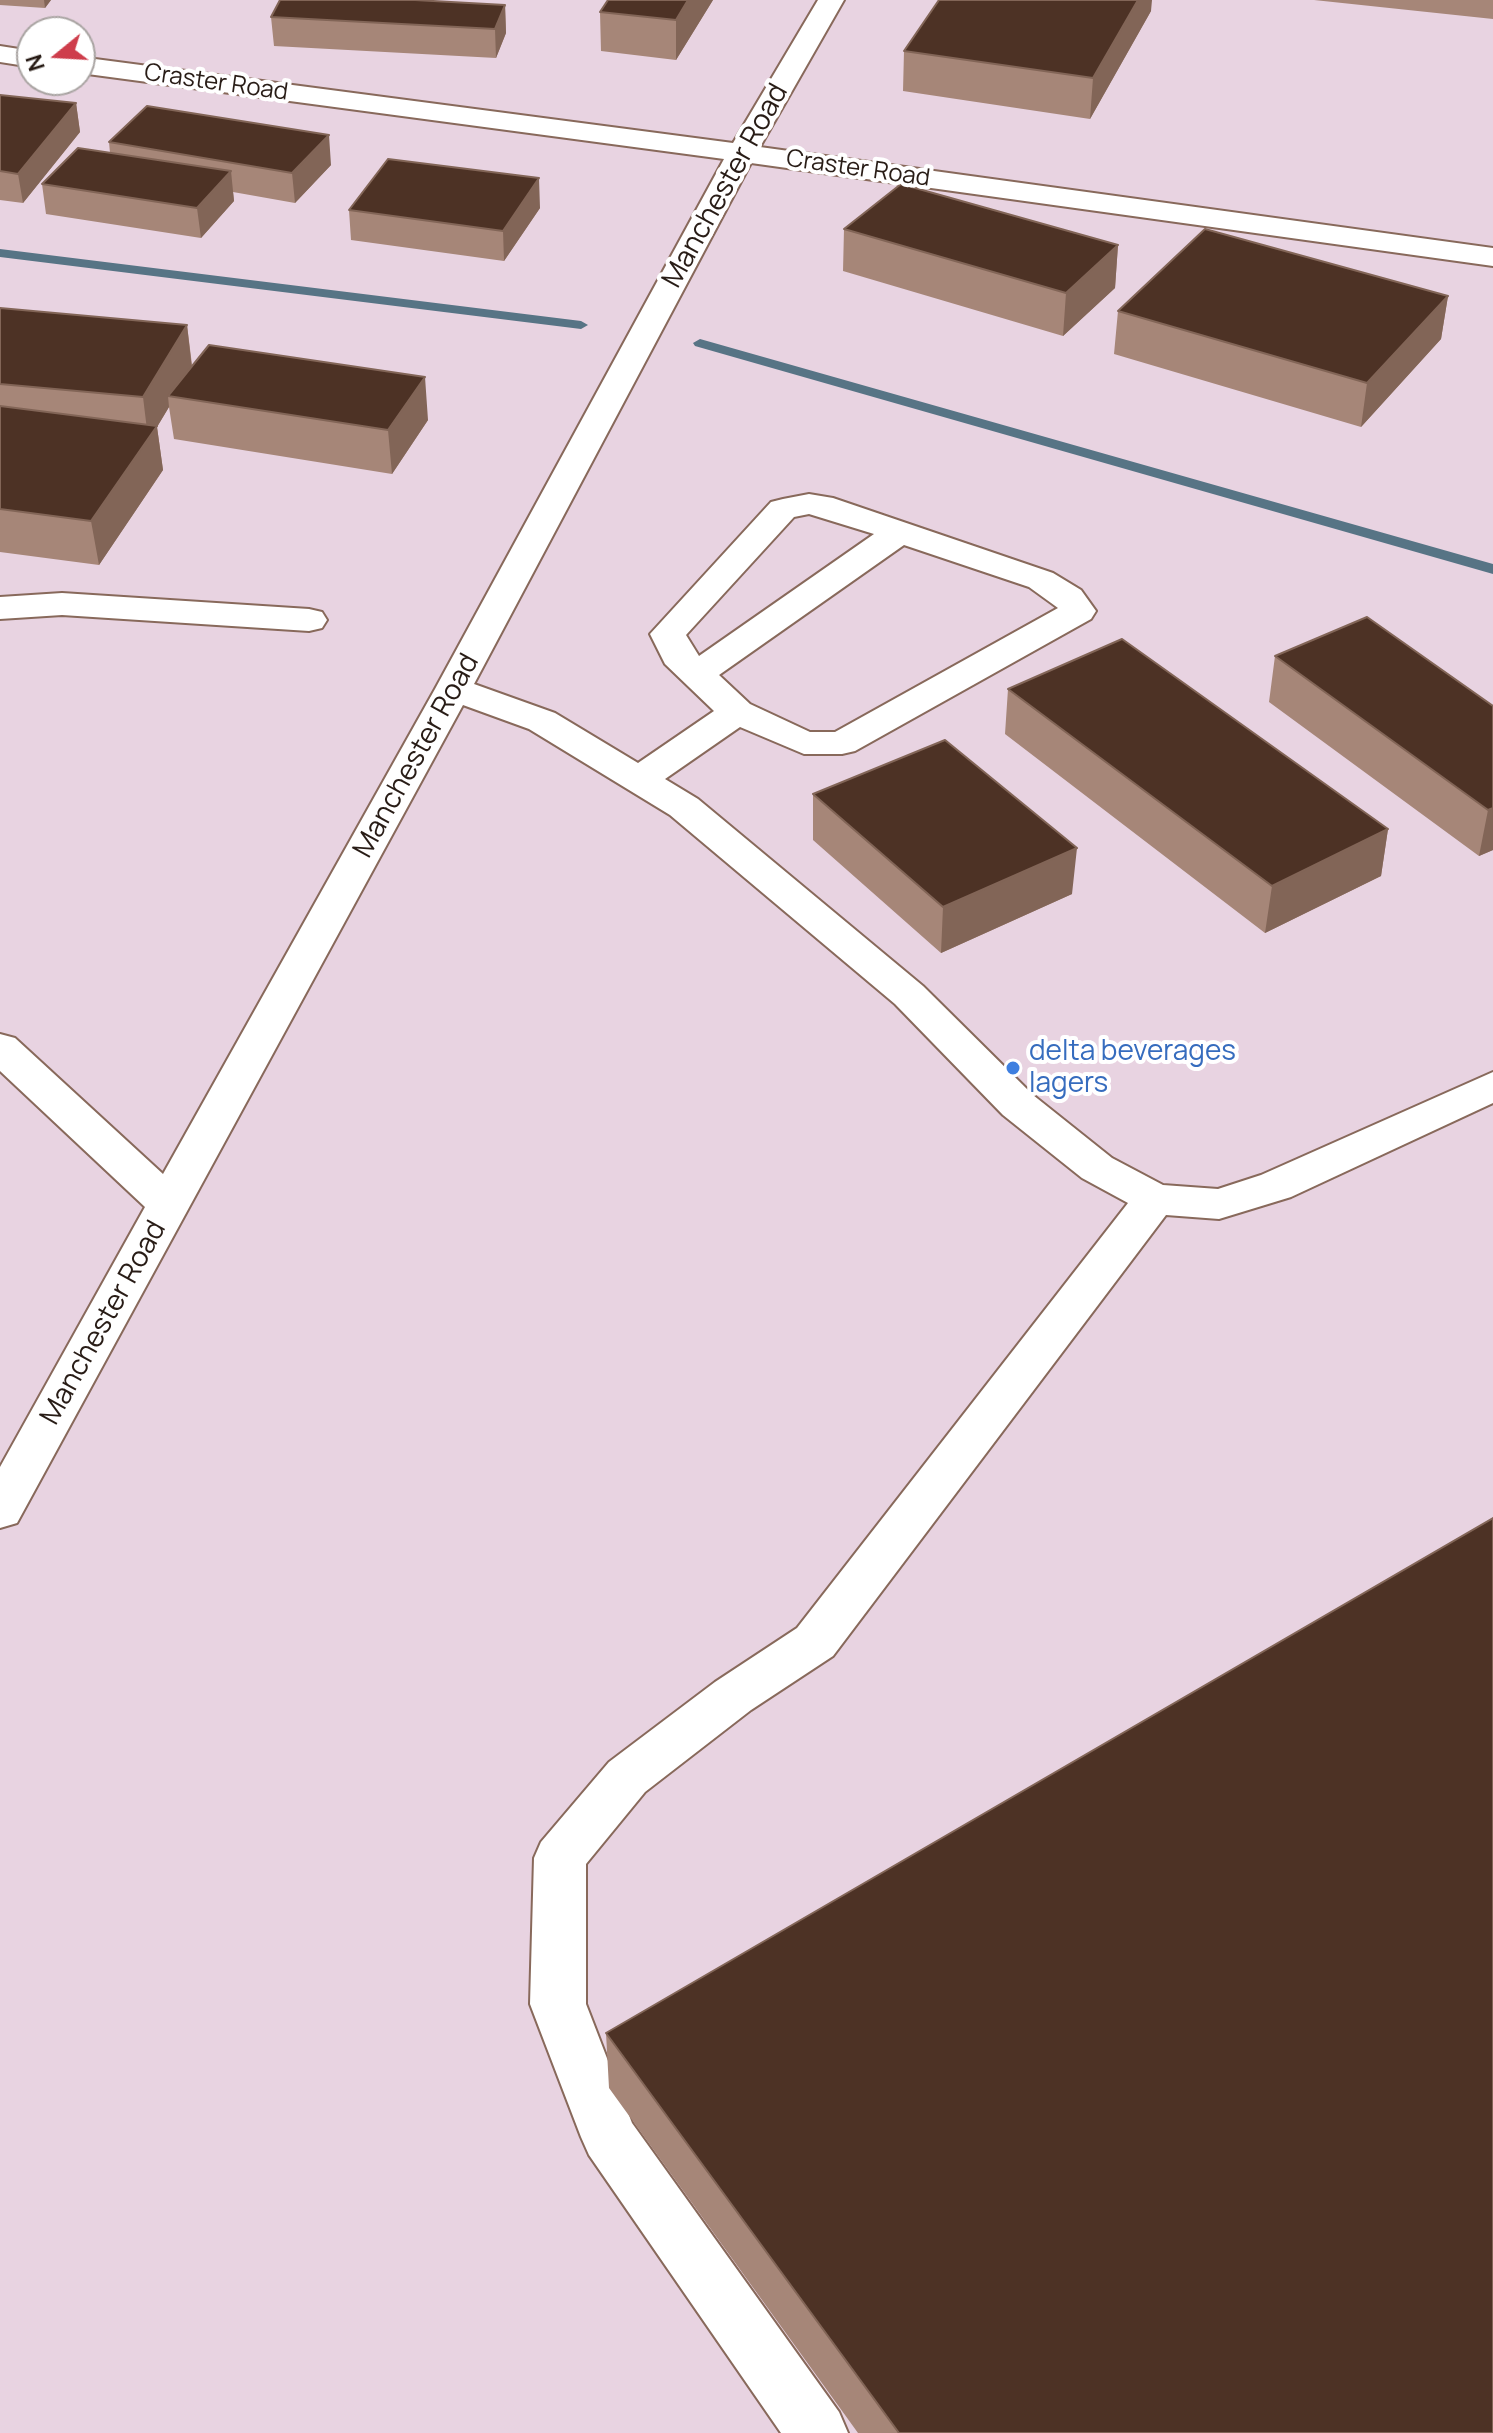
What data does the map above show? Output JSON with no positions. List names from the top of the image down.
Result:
{
  "streets": {
    "street": ["Craster Road", "Manchester Road"]
  },
  "crossings": [
    ["Craster Road", "Manchester Road"]
  ],
  "places": ["delta beverages lagers"],
  "north": "left"
}
